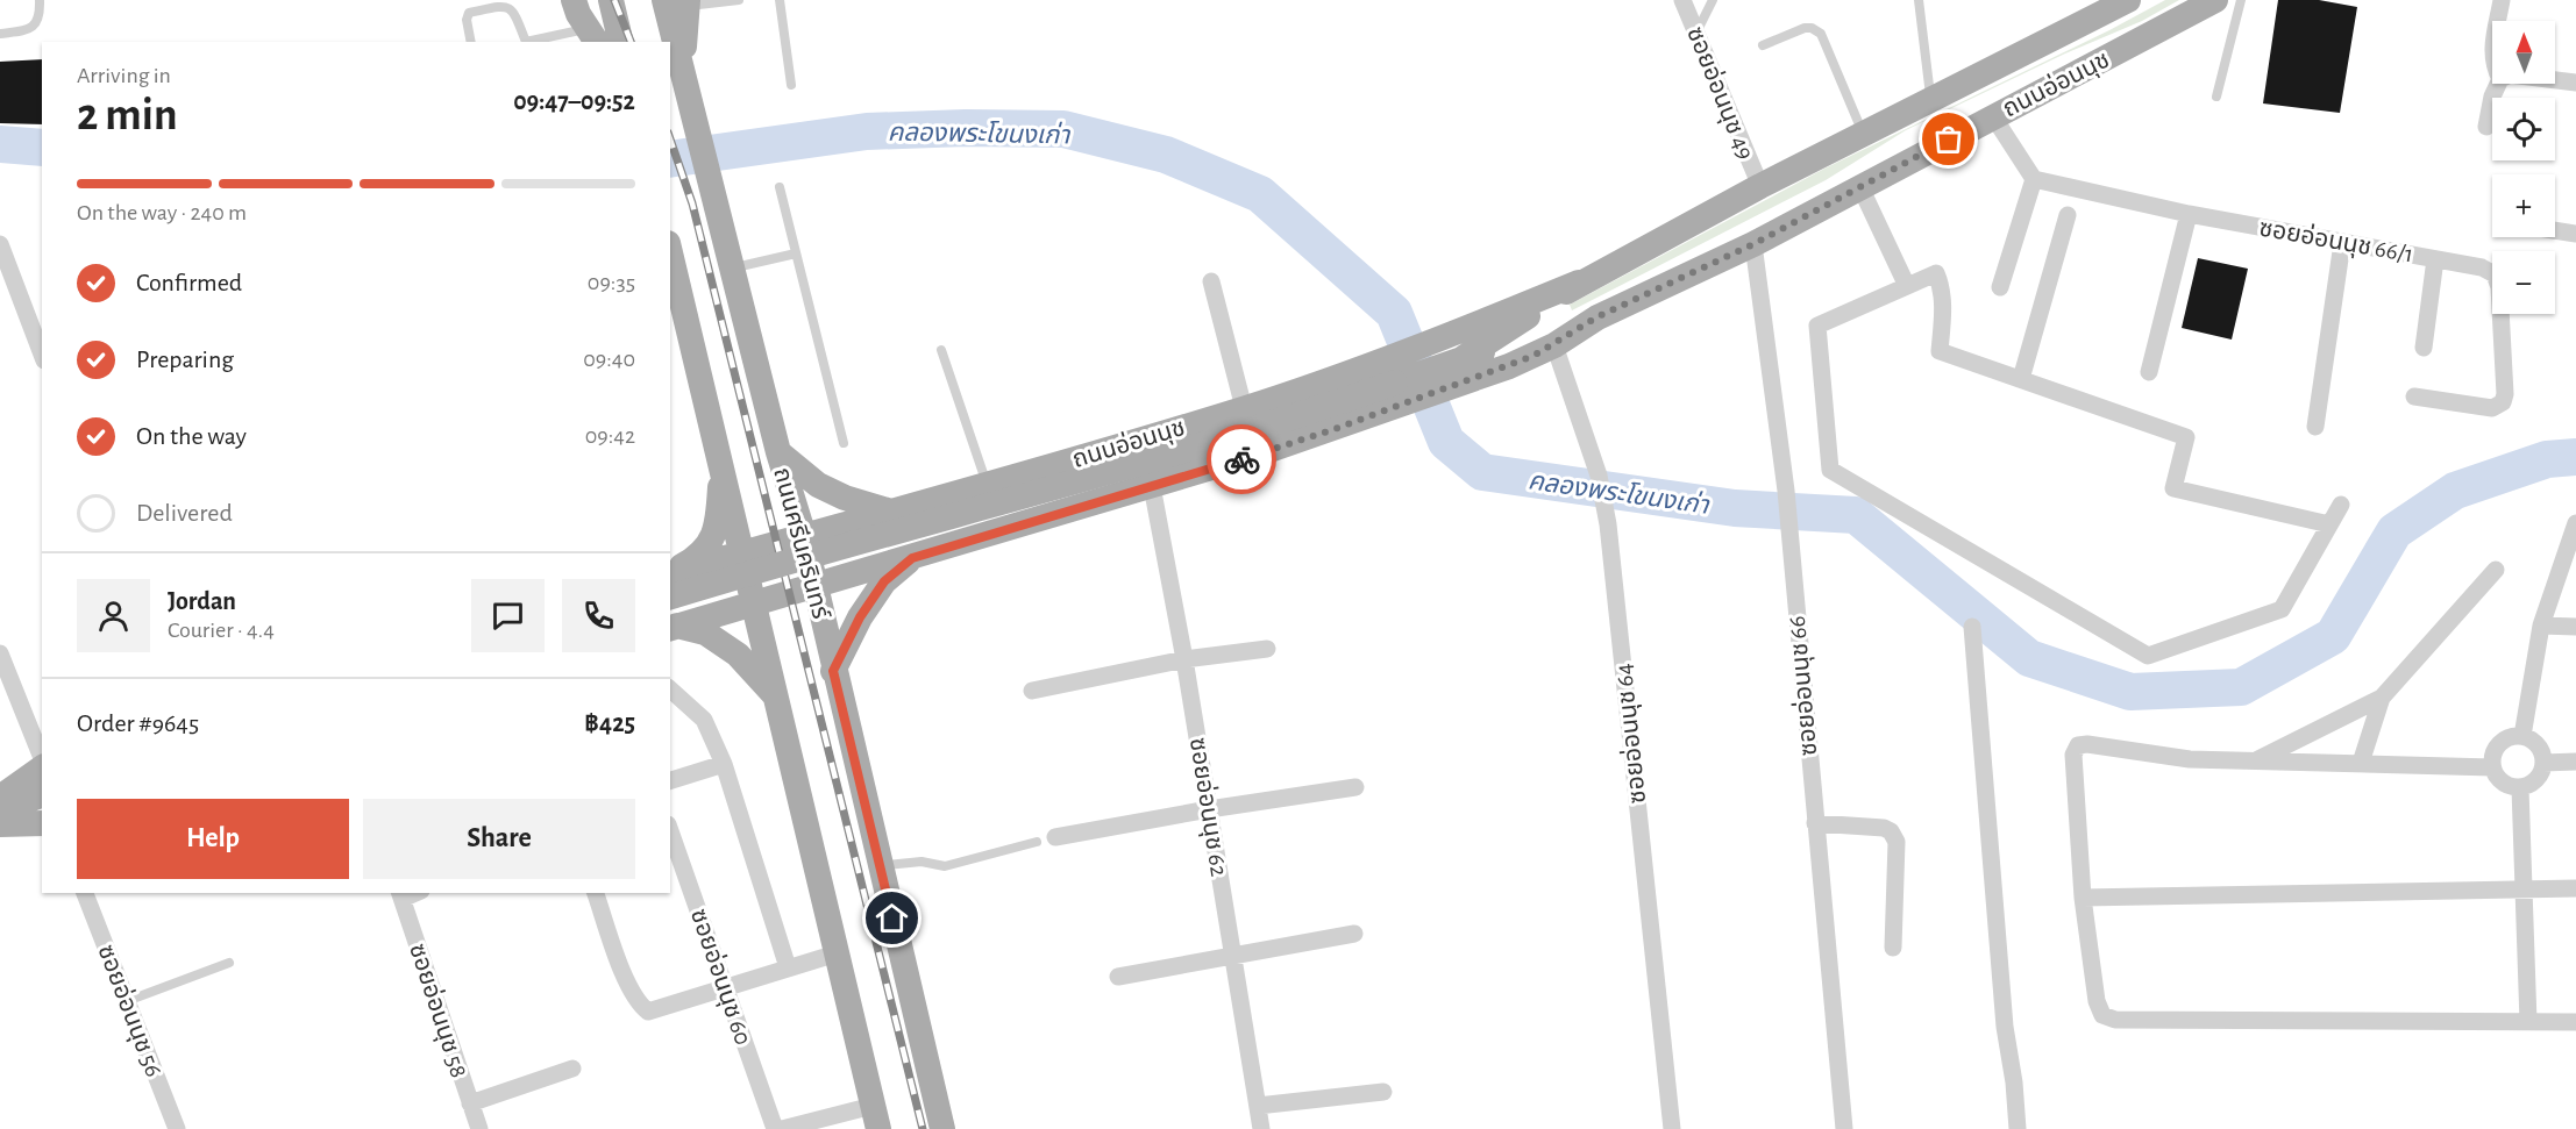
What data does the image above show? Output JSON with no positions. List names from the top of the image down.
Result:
{
  "streets": {
    "main road": ["ถนนอ่อนนุช", "ถนนศรีนครินทร์"],
    "street": [
      "ซอยอ่อนนุช 49",
      "ซอยอ่อนนุช 66/1",
      "ซอยอ่อนนุช 66",
      "ซอยอ่อนนุช 64",
      "ซอยอ่อนนุช 62",
      "ซอยอ่อนนุช 60",
      "ซอยอ่อนนุช 56",
      "ซอยอ่อนนุช 58"
    ]
  },
  "crossings": [
    ["ถนนอ่อนนุช", "ซอยอ่อนนุช 49"],
    ["ถนนอ่อนนุช", "ถนนศรีนครินทร์"],
    ["ถนนอ่อนนุช", "ซอยอ่อนนุช 66"],
    ["ถนนอ่อนนุช", "ซอยอ่อนนุช 64"],
    ["ถนนอ่อนนุช", "ซอยอ่อนนุช 62"]
  ],
  "water": ["คลองพระโขนงเก่า"],
  "north": "top",
  "page": {
    "map_buttons": ["+", "−"],
    "heading": ["2 min", "Arriving in", "09:47–09:52"],
    "panel": [
      "Jordan",
      "Courier · 4.4",
      "Order #9645",
      "฿425"
    ],
    "bar": "On the way · 240 m",
    "list": [
      ["Confirmed", "09:35"],
      ["Preparing", "09:40"],
      ["On the way", "09:42"],
      "Delivered"
    ],
    "buttons": ["Help", "Share"]
  }
}
